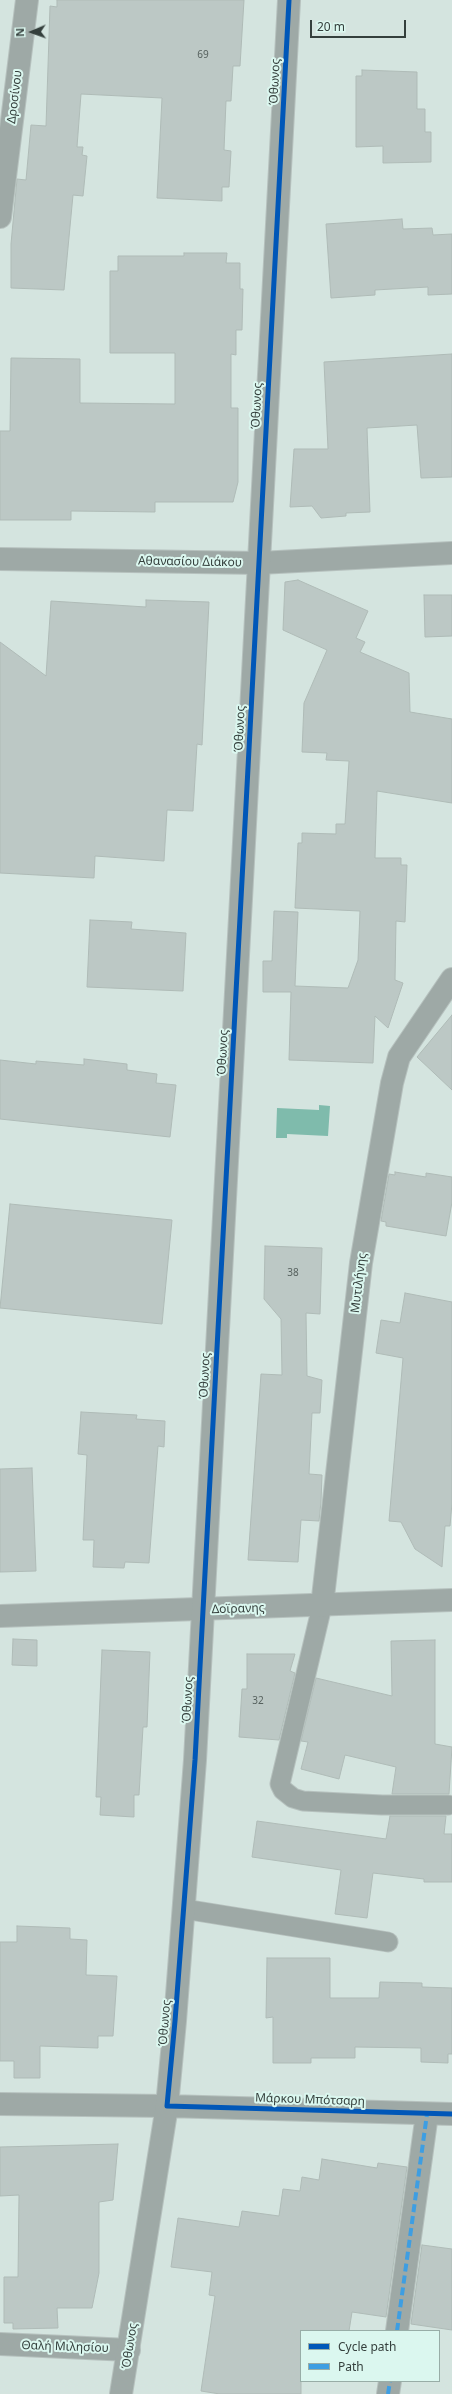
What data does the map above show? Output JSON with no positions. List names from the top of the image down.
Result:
{
  "streets": {
    "street": [
      "Όθωνος",
      "Δροσίνου",
      "Αθανασίου Διάκου",
      "Μυτιλήνης",
      "Δοϊρανης",
      "Μάρκου Μπότσαρη",
      "Θαλή Μιλησίου"
    ]
  },
  "crossings": [
    ["Όθωνος", "Αθανασίου Διάκου"],
    ["Όθωνος", "Δοϊρανης"],
    ["Όθωνος", "Μάρκου Μπότσαρη"],
    ["Όθωνος", "Θαλή Μιλησίου"],
    ["Μυτιλήνης", "Δοϊρανης"]
  ],
  "house_numbers": ["69", "38", "32"],
  "legend": ["Cycle path", "Path"],
  "scale_bar": "20 m",
  "north": "left"
}
